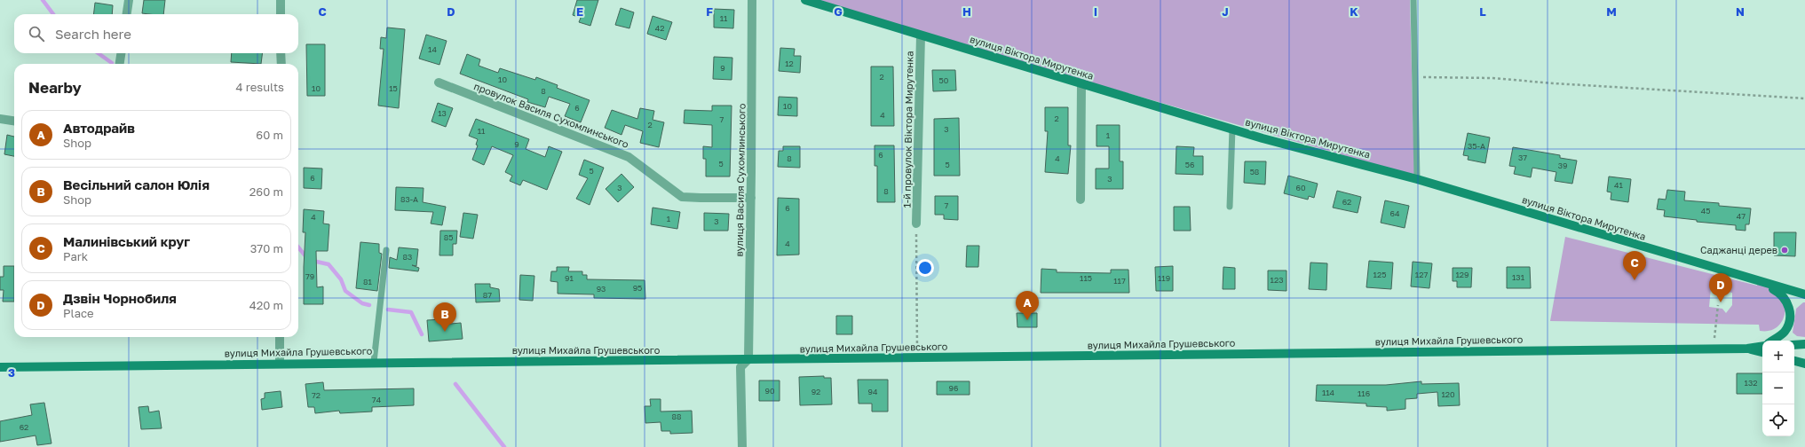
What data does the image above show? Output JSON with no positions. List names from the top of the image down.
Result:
{
  "streets": {
    "street": [
      "вулиця Віктора Мирутенка",
      "провулок Василя Сухомлинського",
      "1-й провулок Віктора Мирутенка",
      "вулиця Василя Сухомлинського",
      "вулиця Михайла Грушевського"
    ]
  },
  "crossings": [
    ["вулиця Віктора Мирутенка", "1-й провулок Віктора Мирутенка"],
    ["провулок Василя Сухомлинського", "вулиця Василя Сухомлинського"],
    ["вулиця Василя Сухомлинського", "вулиця Михайла Грушевського"]
  ],
  "places": ["Саджанці дерев"],
  "house_numbers": [
    "11",
    "42",
    "14",
    "12",
    "9",
    "2",
    "10",
    "50",
    "10",
    "15",
    "8",
    "10",
    "6",
    "13",
    "4",
    "2",
    "7",
    "2",
    "3",
    "11",
    "1",
    "9",
    "35-А",
    "6",
    "37",
    "8",
    "4",
    "5",
    "5",
    "56",
    "39",
    "5",
    "58",
    "6",
    "3",
    "41",
    "3",
    "60",
    "8",
    "83-А",
    "62",
    "7",
    "6",
    "45",
    "64",
    "47",
    "4",
    "1",
    "3",
    "85",
    "4",
    "83",
    "125",
    "127",
    "129",
    "79",
    "131",
    "91",
    "115",
    "119",
    "123",
    "117",
    "81",
    "95",
    "93",
    "87",
    "132",
    "96",
    "90",
    "92",
    "94",
    "114",
    "116",
    "120",
    "72",
    "74",
    "88",
    "62"
  ],
  "page": {
    "search": "Search here",
    "heading": ["Nearby", "4 results"],
    "list": [
      {
        "mark": "A",
        "name": "Автодрайв",
        "note": "Shop",
        "value": "60 m"
      },
      {
        "mark": "B",
        "name": "Весільний салон Юлія",
        "note": "Shop",
        "value": "260 m"
      },
      {
        "mark": "C",
        "name": "Малинівський круг",
        "note": "Park",
        "value": "370 m"
      },
      {
        "mark": "D",
        "name": "Дзвін Чорнобиля",
        "note": "Place",
        "value": "420 m"
      }
    ],
    "pins": [
      "C",
      "D",
      "A",
      "B"
    ],
    "map_buttons": ["+", "−"]
  },
  "grid": {
    "columns": [
      "C",
      "D",
      "E",
      "F",
      "G",
      "H",
      "I",
      "J",
      "K",
      "L",
      "M",
      "N"
    ],
    "rows": ["3"]
  }
}
